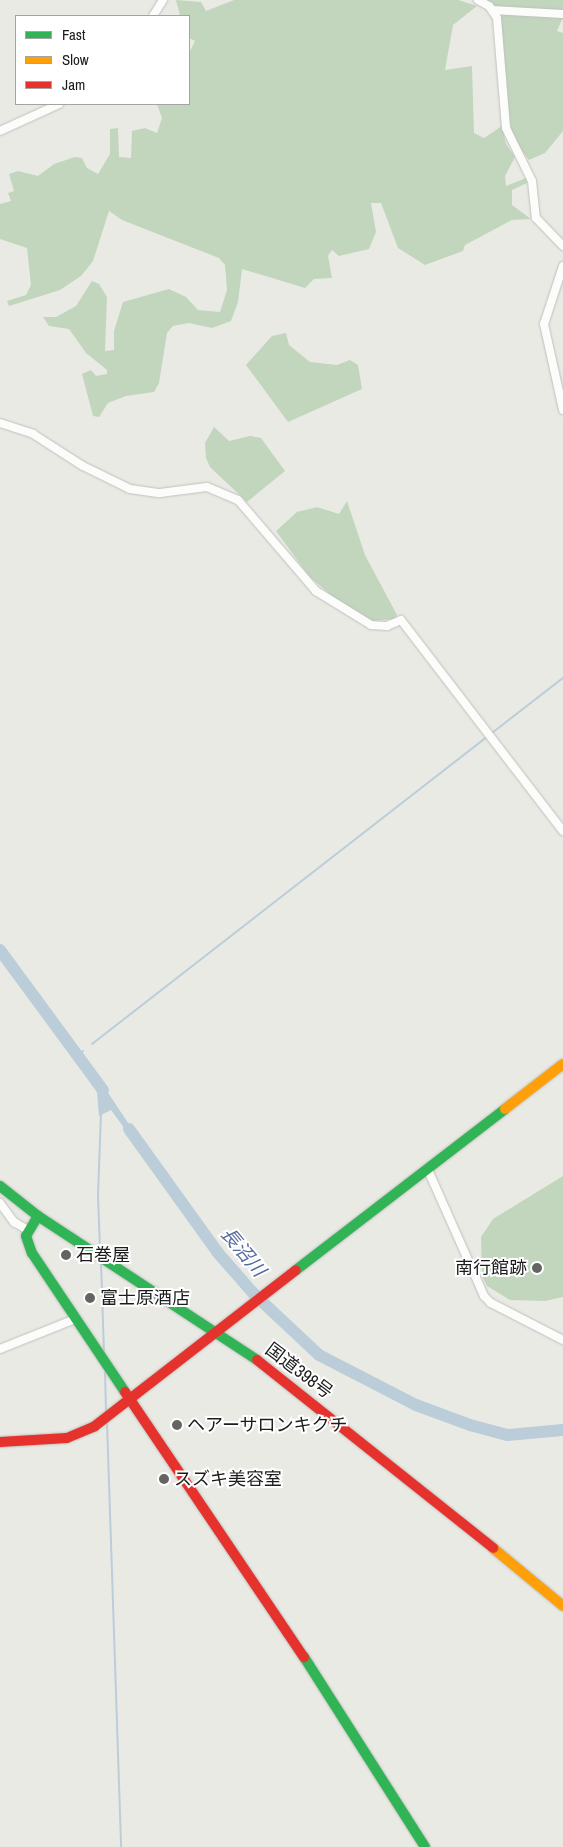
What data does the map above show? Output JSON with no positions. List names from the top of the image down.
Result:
{
  "streets": {
    "main road": ["国道398号"]
  },
  "water": ["長沼川"],
  "places": [
    "石巻屋",
    "南行館跡",
    "富士原酒店",
    "ヘアーサロンキクチ",
    "スズキ美容室"
  ],
  "legend": ["Fast", "Slow", "Jam"]
}
